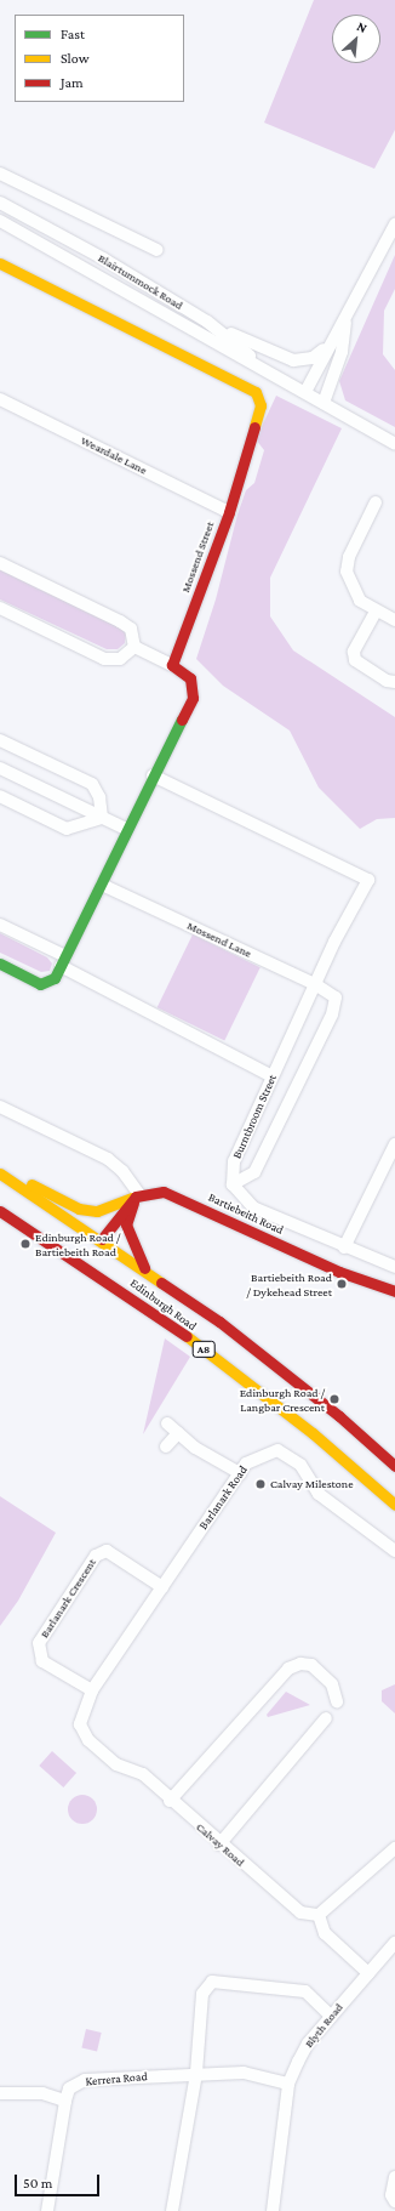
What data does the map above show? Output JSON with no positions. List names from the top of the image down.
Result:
{
  "streets": {
    "street": [
      "Blairtummock Road",
      "Weardale Lane",
      "Mossend Street",
      "Mossend Lane",
      "Burntbroom Street",
      "Bartiebeith Road",
      "Edinburgh Road",
      "A8",
      "Barlanark Road",
      "Barlanark Crescent",
      "Calvay Road",
      "Blyth Road",
      "Kerrera Road"
    ]
  },
  "crossings": [
    ["Weardale Lane", "Mossend Street"],
    ["Mossend Lane", "Burntbroom Street"],
    ["Bartiebeith Road", "Edinburgh Road"],
    ["Barlanark Road", "Barlanark Crescent"],
    ["Barlanark Road", "Calvay Road"],
    ["Barlanark Crescent", "Calvay Road"],
    ["Blyth Road", "Kerrera Road"]
  ],
  "places": [
    "Edinburgh Road / Bartiebeith Road",
    "Bartiebeith Road / Dykehead Street",
    "Edinburgh Road / Langbar Crescent",
    "Calvay Milestone"
  ],
  "legend": ["Fast", "Slow", "Jam"],
  "scale_bar": "50 m",
  "north": "top right"
}
